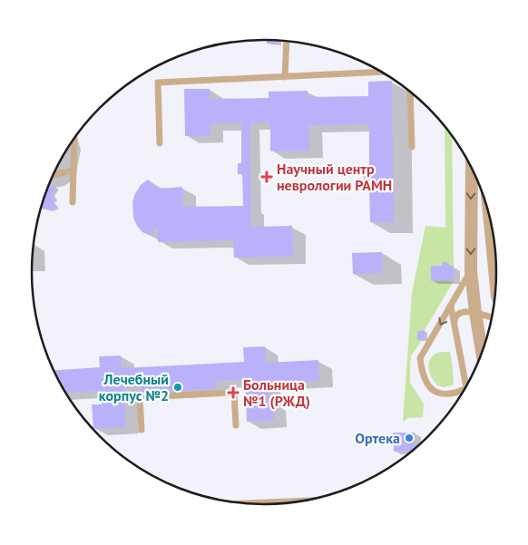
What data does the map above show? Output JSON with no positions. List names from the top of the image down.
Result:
{
  "places": {
    "health": ["Научный центр неврологии РАМН", "Больница №1 (РЖД)"],
    "other": ["Лечебный корпус №2", "Ортека"]
  }
}
